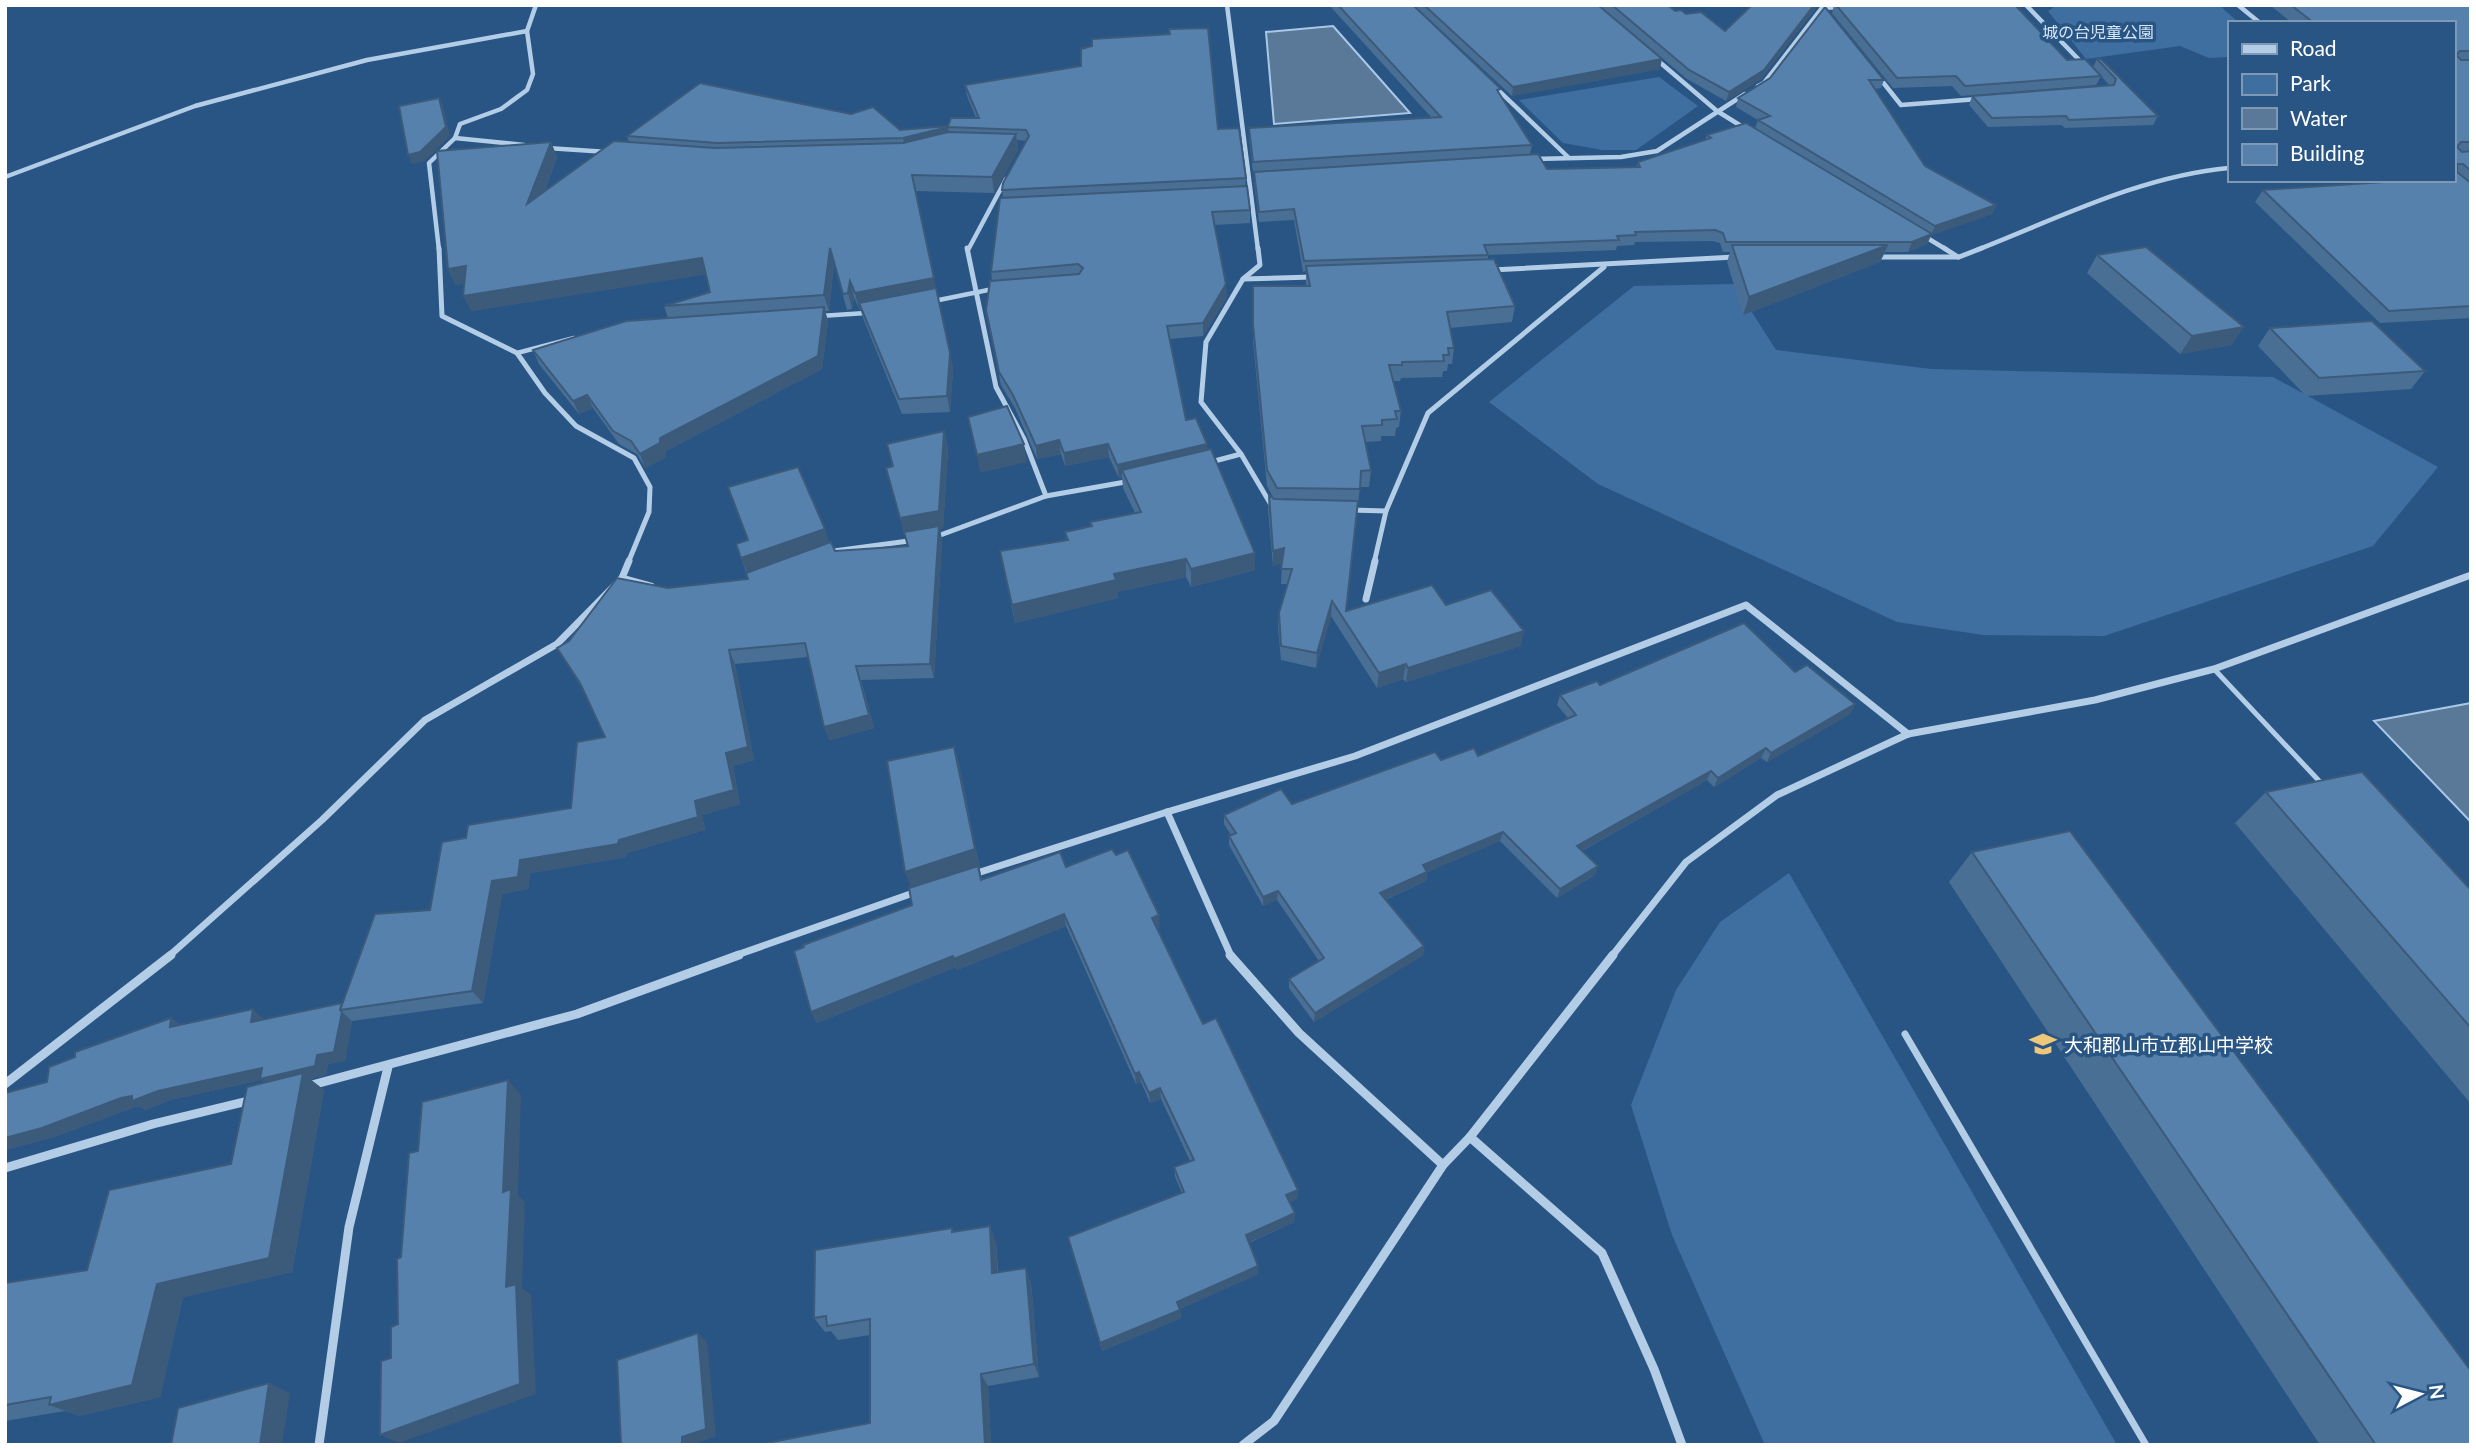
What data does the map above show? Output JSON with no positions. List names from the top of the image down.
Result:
{
  "parks": ["城の台児童公園"],
  "places": {
    "school or university": ["大和郡山市立郡山中学校"]
  },
  "legend": [
    "Road",
    "Park",
    "Water",
    "Building"
  ],
  "north": "right"
}
